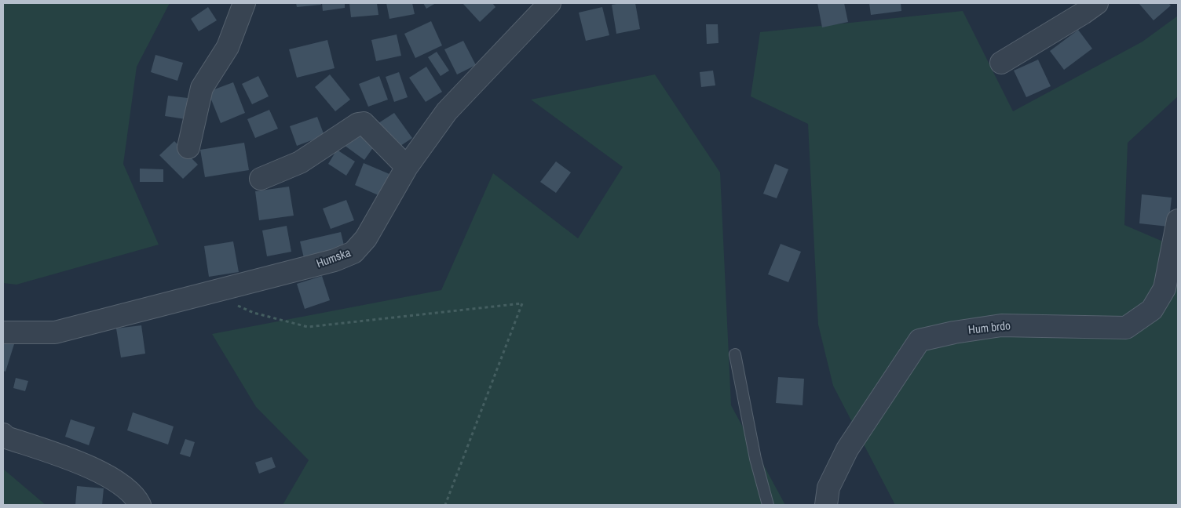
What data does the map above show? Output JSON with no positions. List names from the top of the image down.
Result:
{
  "streets": {
    "street": ["Humska", "Hum brdo"]
  }
}
